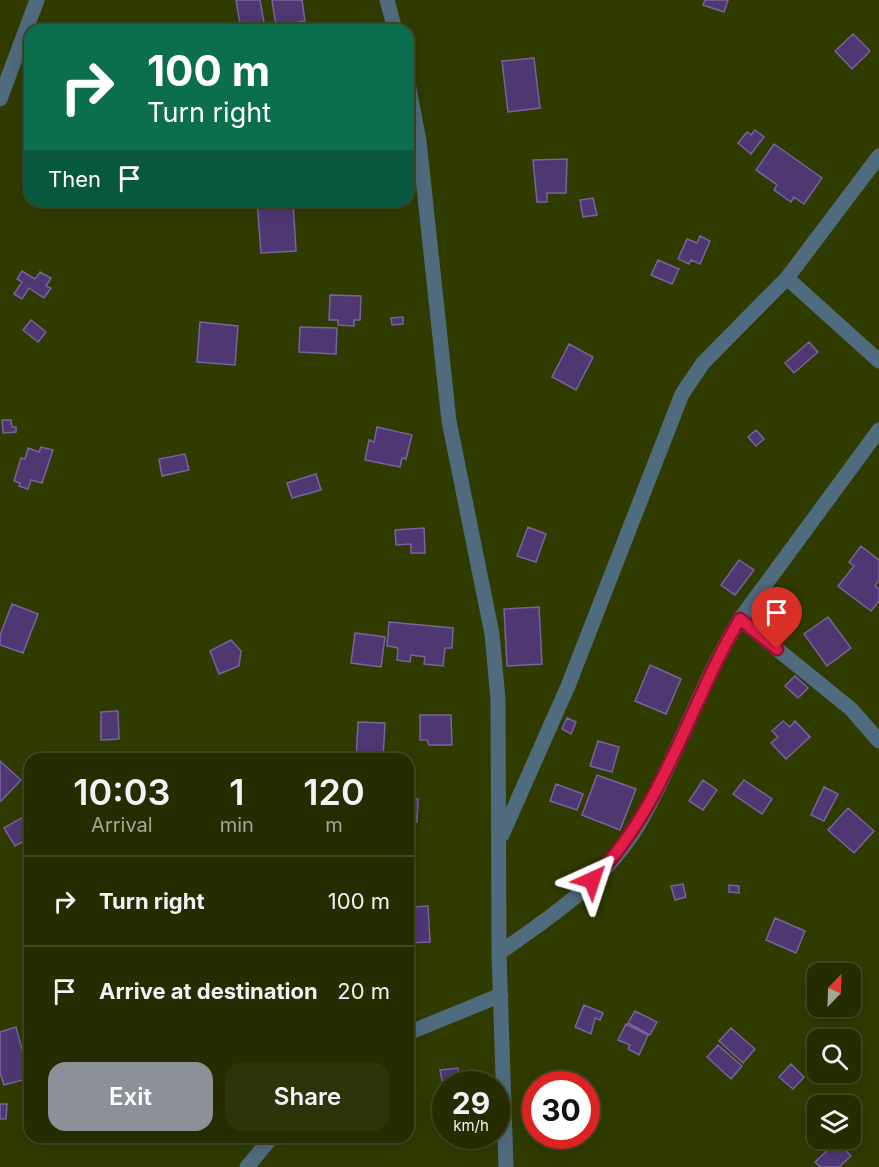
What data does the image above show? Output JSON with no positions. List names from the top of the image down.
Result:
{
  "north": "top right",
  "page": {
    "turn": ["100 m", "Turn right"],
    "then": "Then",
    "eta": [
      "10:03",
      "Arrival",
      "1",
      "min",
      "120",
      "m"
    ],
    "list": [
      {
        "name": "Turn right",
        "value": "100 m"
      },
      {
        "name": "Arrive at destination",
        "value": "20 m"
      }
    ],
    "buttons": ["Exit", "Share"],
    "speed": "29 km/h",
    "limit": "30"
  }
}
